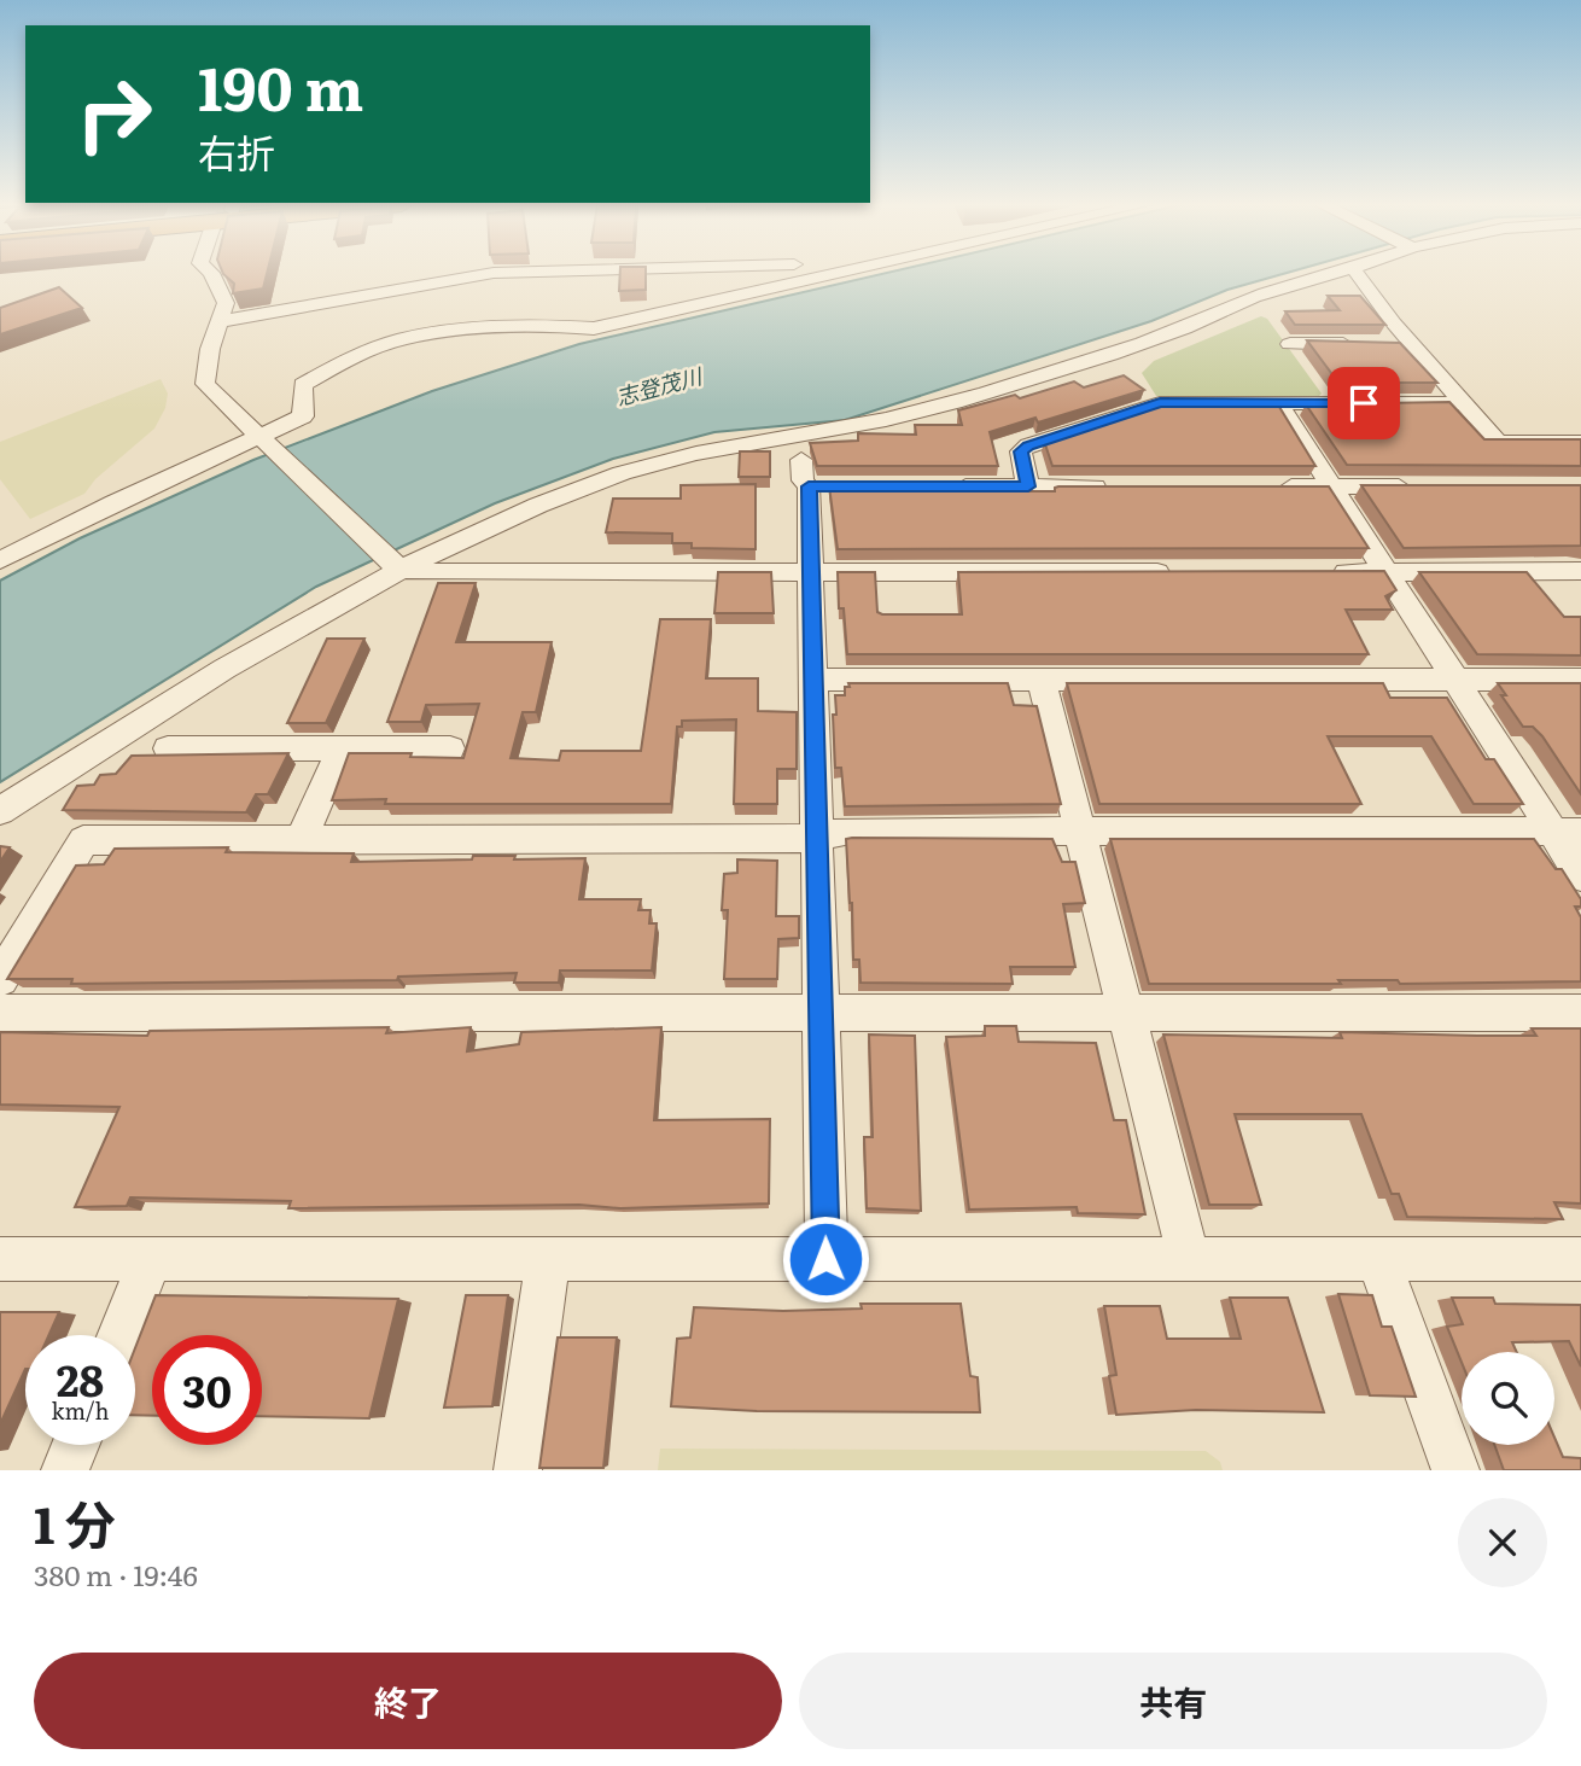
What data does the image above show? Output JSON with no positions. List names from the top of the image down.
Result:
{
  "water": ["志登茂川"],
  "page": {
    "turn": ["190 m", "右折"],
    "speed": "28 km/h",
    "limit": "30",
    "heading": ["1 分", "380 m · 19:46"],
    "buttons": ["終了", "共有"]
  }
}
